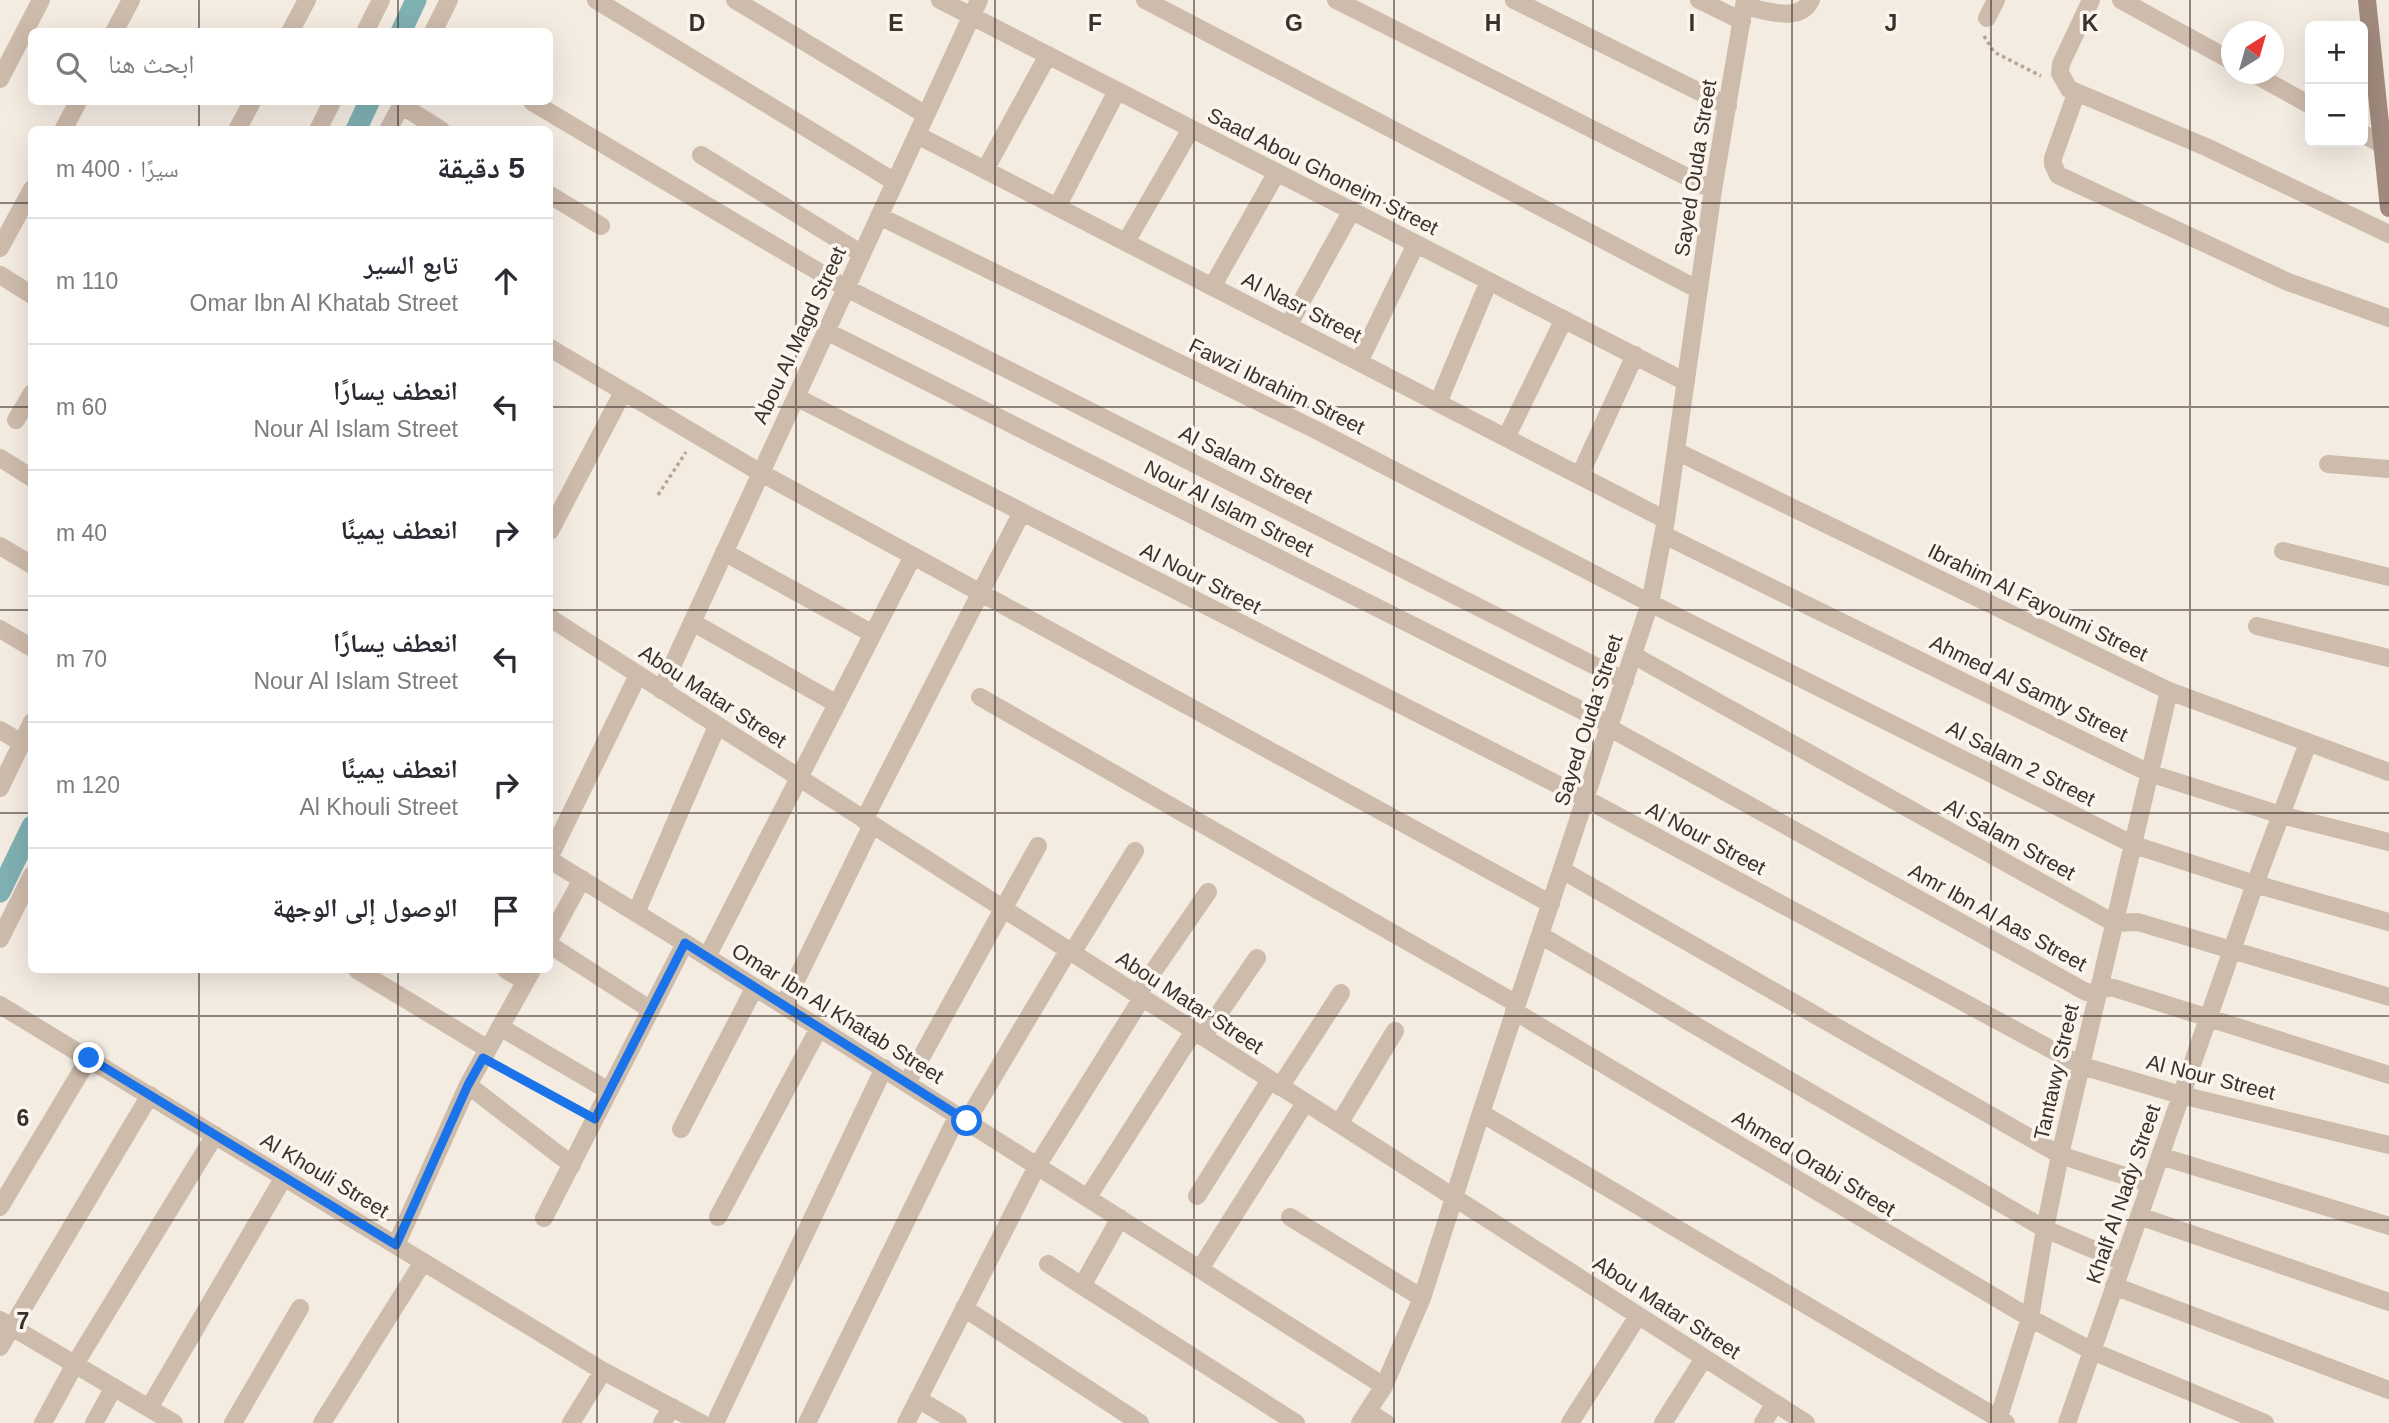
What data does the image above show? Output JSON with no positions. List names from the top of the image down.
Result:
{
  "streets": {
    "street": [
      "Sayed Ouda Street",
      "Saad Abou Ghoneim Street",
      "Al Nasr Street",
      "Abou Al Magd Street",
      "Fawzi Ibrahim Street",
      "Al Salam Street",
      "Nour Al Islam Street",
      "Al Nour Street",
      "Ibrahim Al Fayoumi Street",
      "Ahmed Al Samty Street",
      "Abou Matar Street",
      "Al Salam 2 Street",
      "Amr Ibn Al Aas Street",
      "Omar Ibn Al Khatab Street",
      "Tantawy Street",
      "Ahmed Orabi Street",
      "Al Khouli Street",
      "Khalf Al Nady Street"
    ]
  },
  "crossings": [
    ["Sayed Ouda Street", "Saad Abou Ghoneim Street"],
    ["Sayed Ouda Street", "Al Nasr Street"],
    ["Sayed Ouda Street", "Fawzi Ibrahim Street"],
    ["Sayed Ouda Street", "Al Salam Street"],
    ["Sayed Ouda Street", "Nour Al Islam Street"],
    ["Sayed Ouda Street", "Al Nour Street"],
    ["Sayed Ouda Street", "Ibrahim Al Fayoumi Street"],
    ["Sayed Ouda Street", "Ahmed Al Samty Street"],
    ["Sayed Ouda Street", "Abou Matar Street"],
    ["Sayed Ouda Street", "Al Salam 2 Street"],
    ["Sayed Ouda Street", "Amr Ibn Al Aas Street"],
    ["Sayed Ouda Street", "Omar Ibn Al Khatab Street"],
    ["Sayed Ouda Street", "Ahmed Orabi Street"],
    ["Saad Abou Ghoneim Street", "Abou Al Magd Street"],
    ["Al Nasr Street", "Abou Al Magd Street"],
    ["Al Nasr Street", "Ahmed Al Samty Street"],
    ["Abou Al Magd Street", "Fawzi Ibrahim Street"],
    ["Abou Al Magd Street", "Al Salam Street"],
    ["Abou Al Magd Street", "Nour Al Islam Street"],
    ["Abou Al Magd Street", "Al Nour Street"],
    ["Abou Al Magd Street", "Abou Matar Street"],
    ["Fawzi Ibrahim Street", "Al Salam 2 Street"],
    ["Al Salam Street", "Tantawy Street"],
    ["Al Salam Street", "Khalf Al Nady Street"],
    ["Nour Al Islam Street", "Amr Ibn Al Aas Street"],
    ["Al Nour Street", "Tantawy Street"],
    ["Al Nour Street", "Khalf Al Nady Street"],
    ["Ibrahim Al Fayoumi Street", "Tantawy Street"],
    ["Ibrahim Al Fayoumi Street", "Khalf Al Nady Street"],
    ["Ahmed Al Samty Street", "Tantawy Street"],
    ["Ahmed Al Samty Street", "Khalf Al Nady Street"],
    ["Al Salam 2 Street", "Tantawy Street"],
    ["Al Salam 2 Street", "Khalf Al Nady Street"],
    ["Amr Ibn Al Aas Street", "Tantawy Street"],
    ["Amr Ibn Al Aas Street", "Khalf Al Nady Street"],
    ["Tantawy Street", "Ahmed Orabi Street"],
    ["Ahmed Orabi Street", "Khalf Al Nady Street"]
  ],
  "north": "top right",
  "page": {
    "map_buttons": ["+", "−"],
    "search": "ابحث هنا",
    "heading": ["5 دقيقة", "سيرًا · 400 m"],
    "list": [
      ["تابع السير", "Omar Ibn Al Khatab Street", "110 m"],
      ["انعطف يسارًا", "Nour Al Islam Street", "60 m"],
      ["انعطف يمينًا", "40 m"],
      ["انعطف يسارًا", "Nour Al Islam Street", "70 m"],
      ["انعطف يمينًا", "Al Khouli Street", "120 m"],
      "الوصول إلى الوجهة"
    ]
  },
  "grid": {
    "columns": [
      "D",
      "E",
      "F",
      "G",
      "H",
      "I",
      "J",
      "K"
    ],
    "rows": ["6", "7"]
  }
}
